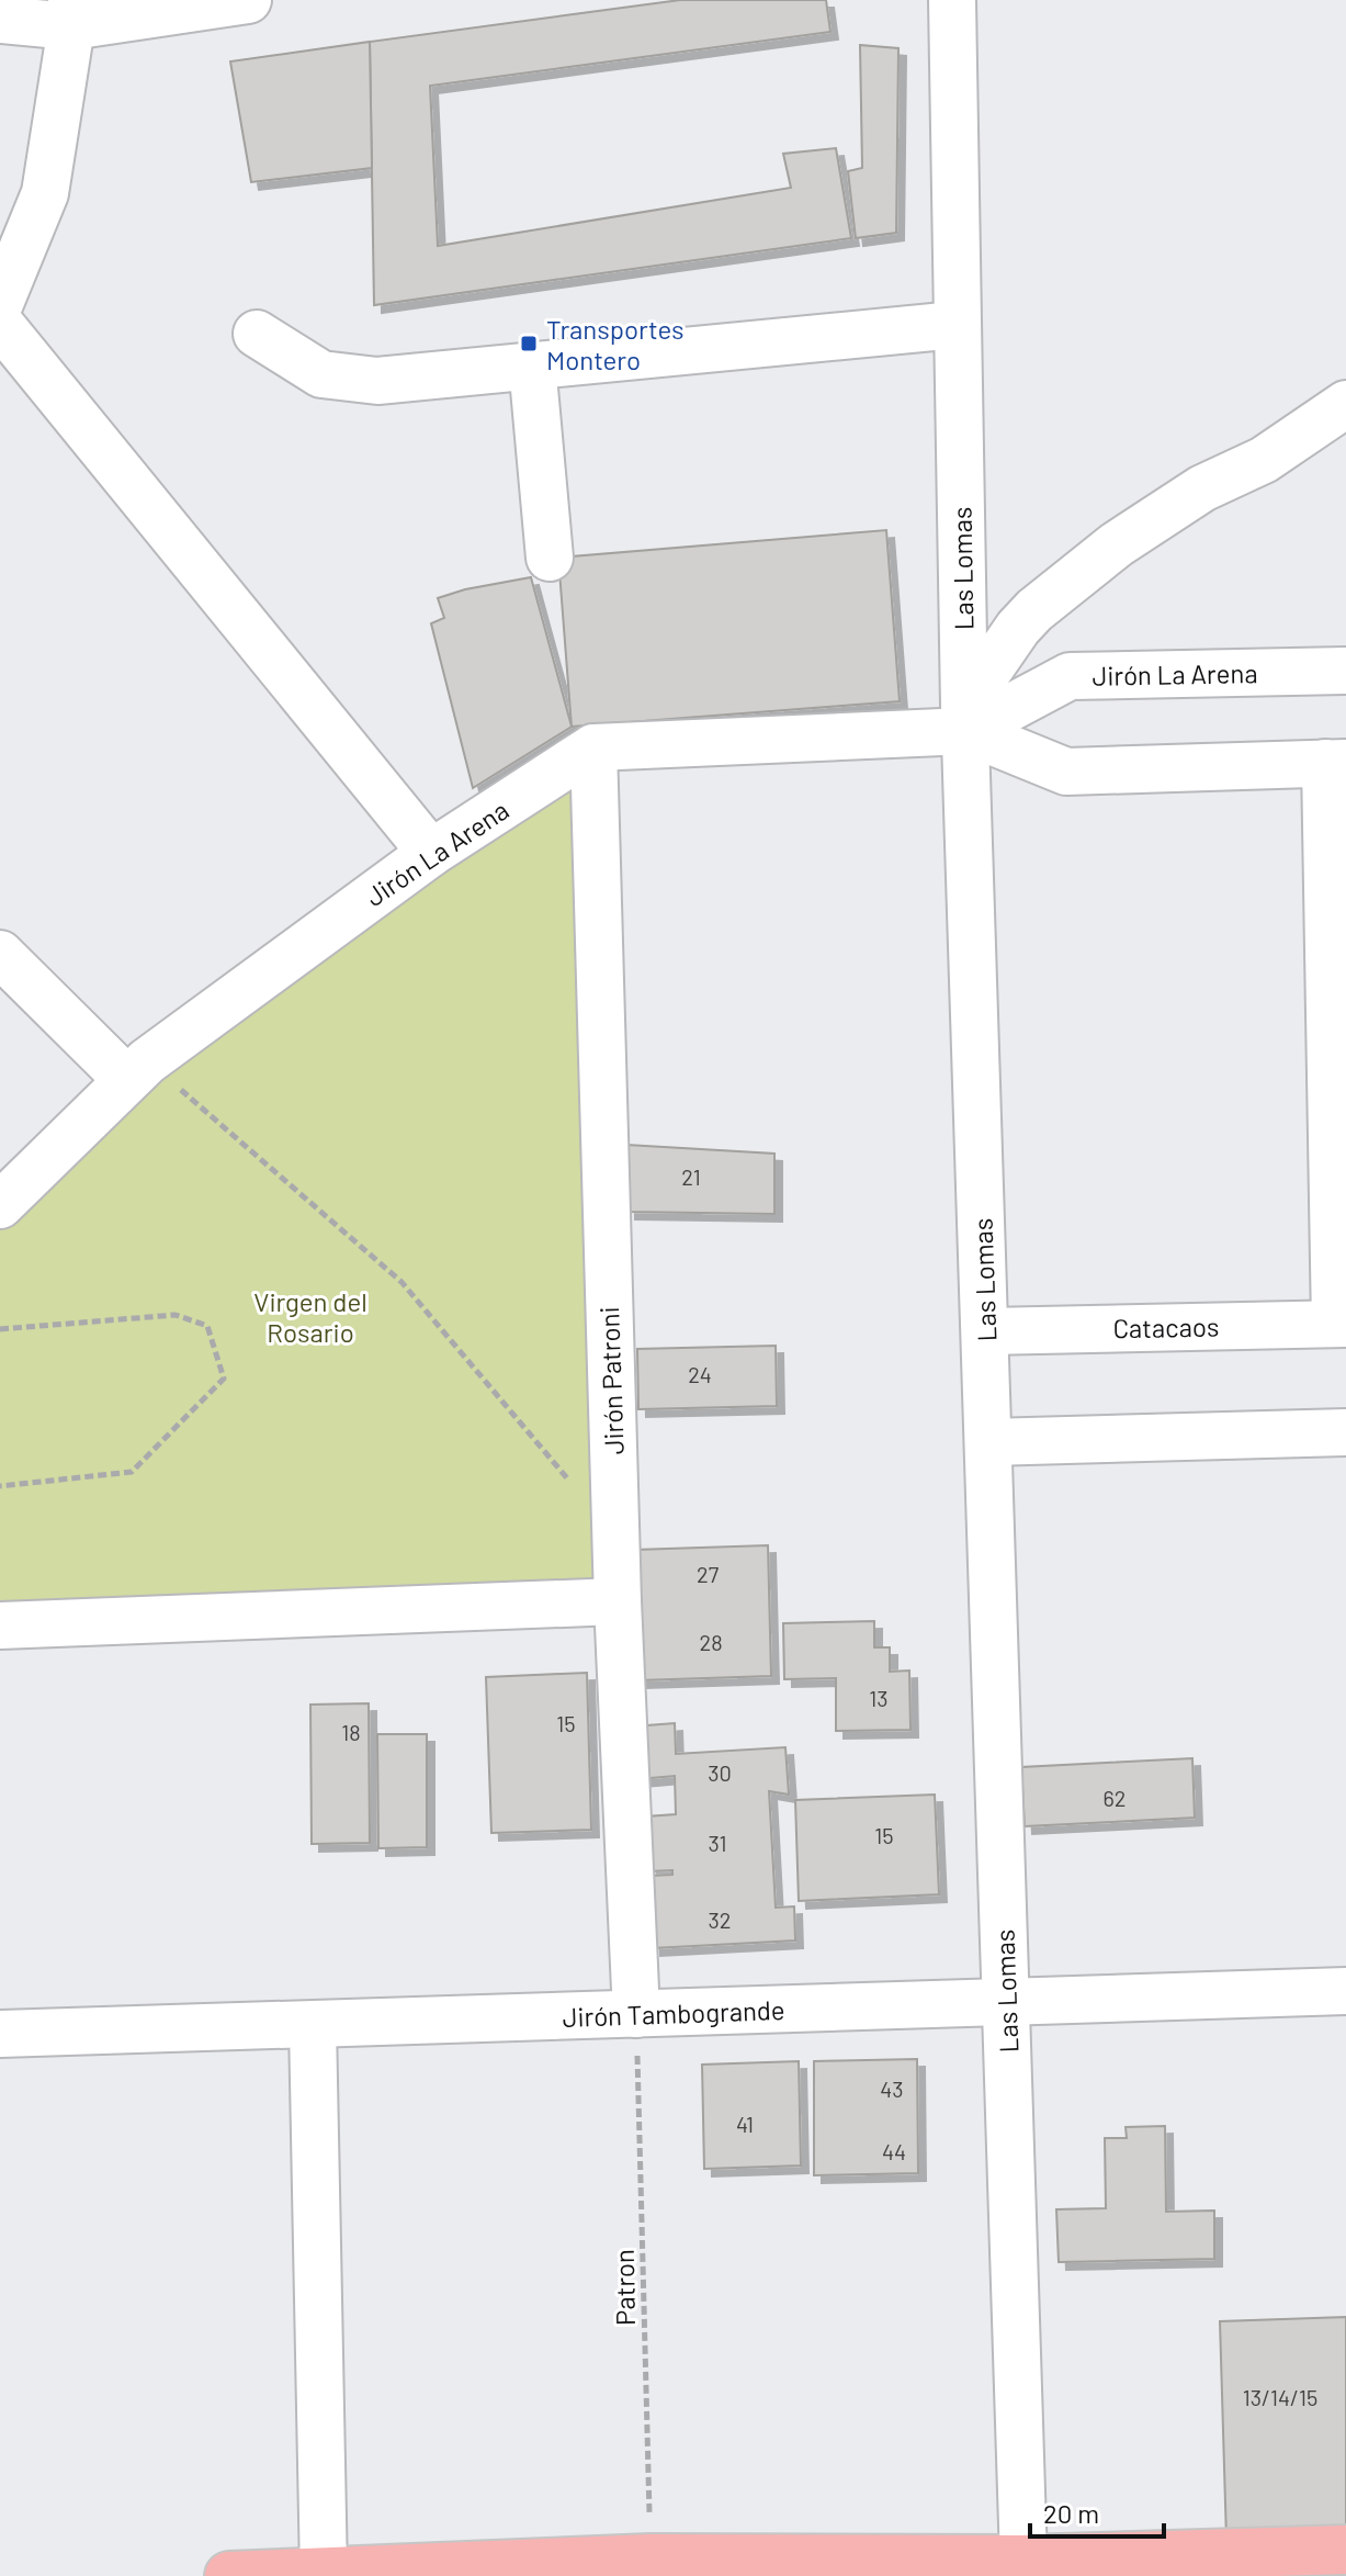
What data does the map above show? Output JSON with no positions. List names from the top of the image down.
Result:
{
  "streets": {
    "street": [
      "Las Lomas",
      "Jirón La Arena",
      "Catacaos",
      "Jirón Patroni",
      "Jirón Tambogrande"
    ],
    "path": ["Patron"]
  },
  "crossings": [
    ["Las Lomas", "Jirón La Arena"],
    ["Las Lomas", "Catacaos"],
    ["Las Lomas", "Jirón Tambogrande"],
    ["Jirón La Arena", "Jirón Patroni"],
    ["Jirón Patroni", "Jirón Tambogrande"],
    ["Jirón Patroni", "Patron"],
    ["Jirón Tambogrande", "Patron"]
  ],
  "parks": ["Virgen del Rosario"],
  "places": {
    "transit": ["Transportes Montero"]
  },
  "house_numbers": [
    "21",
    "24",
    "27",
    "28",
    "13",
    "15",
    "18",
    "30",
    "62",
    "15",
    "31",
    "32",
    "43",
    "41",
    "44",
    "13/14/15"
  ],
  "scale_bar": "20 m"
}
